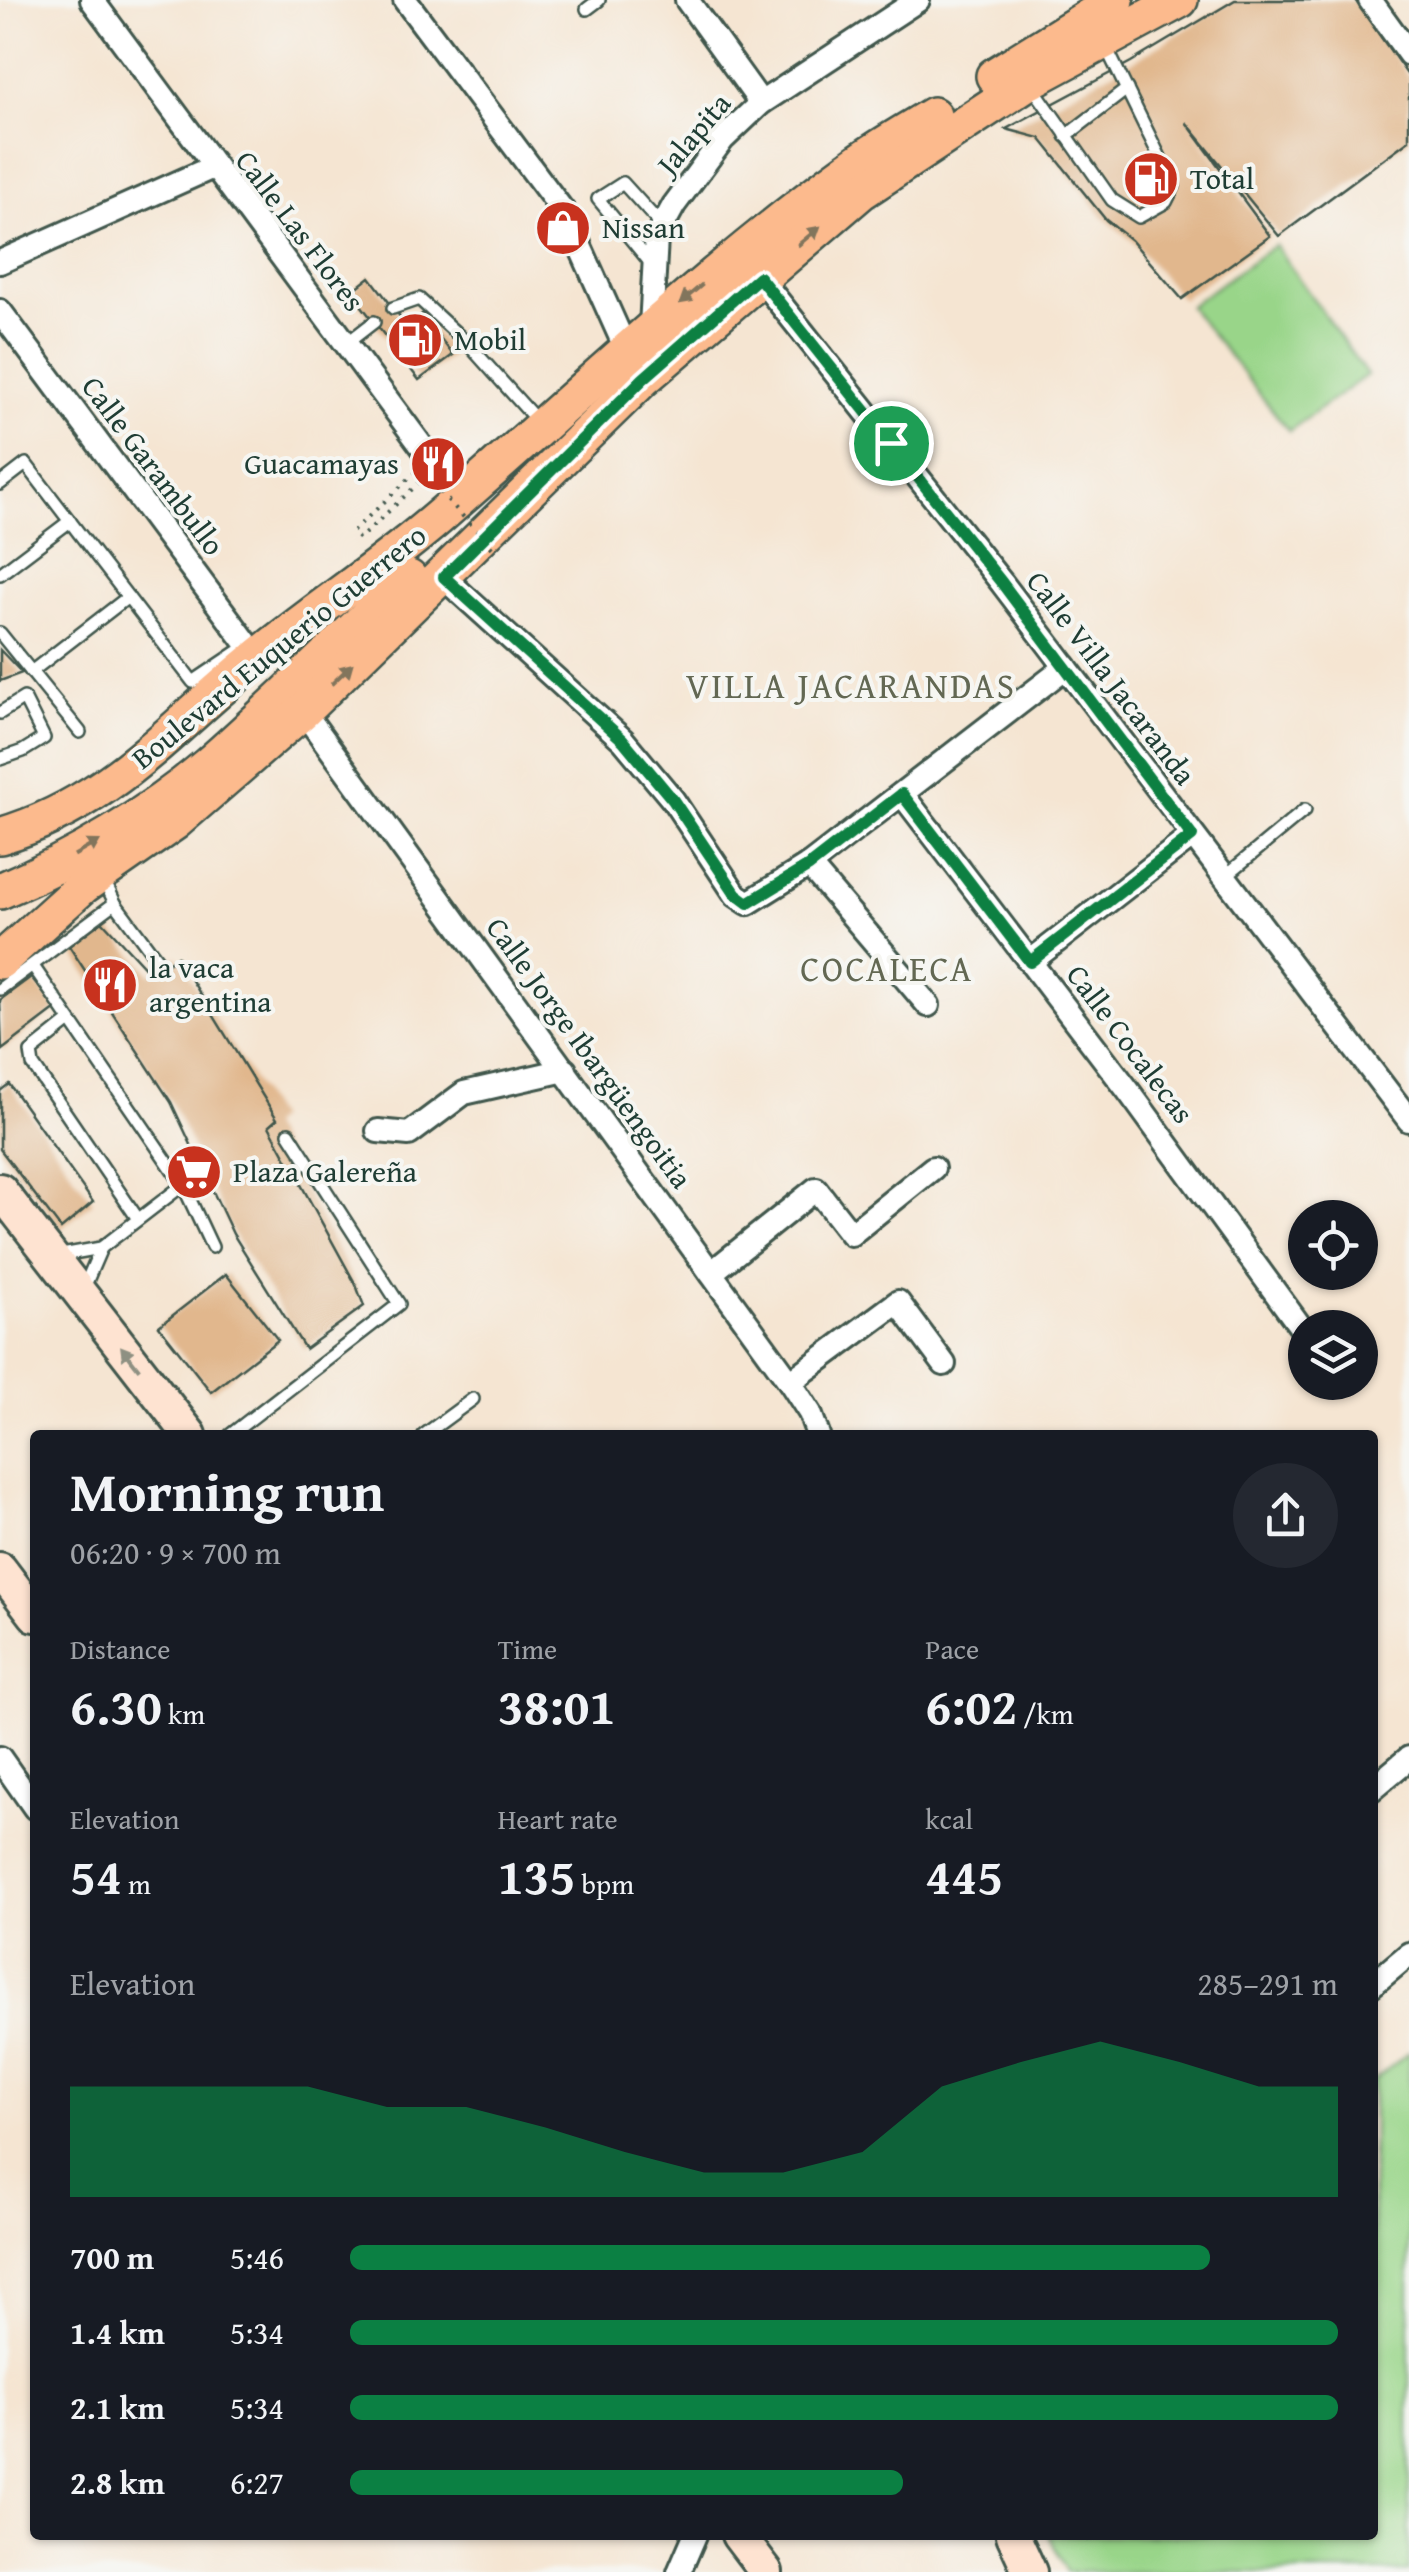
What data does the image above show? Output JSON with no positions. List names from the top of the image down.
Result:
{
  "streets": {
    "main road": ["Boulevard Euquerio Guerrero"],
    "street": [
      "Jalapita",
      "Calle Las Flores",
      "Calle Garambullo",
      "Calle Villa Jacaranda",
      "Calle Cocalecas",
      "Calle Jorge Ibargüengoitia"
    ]
  },
  "crossings": [
    ["Jalapita", "Boulevard Euquerio Guerrero"],
    ["Calle Las Flores", "Boulevard Euquerio Guerrero"],
    ["Calle Garambullo", "Boulevard Euquerio Guerrero"]
  ],
  "districts": ["VILLA JACARANDAS", "COCALECA"],
  "places": {
    "fuel station": ["Total", "Mobil"],
    "shop": ["Nissan"],
    "restaurant": ["Guacamayas", "la vaca argentina"],
    "supermarket": ["Plaza Galereña"]
  },
  "page": {
    "heading": ["Morning run", "06:20 · 9 × 700 m"],
    "stats": [
      ["Distance", "6.30 km"],
      ["Time", "38:01"],
      ["Pace", "6:02 /km"],
      ["Elevation", "54 m"],
      ["Heart rate", "135 bpm"],
      ["kcal", "445"]
    ],
    "chart": ["Elevation", "285–291 m"],
    "list": [
      {
        "name": "700 m",
        "note": "5:46"
      },
      {
        "name": "1.4 km",
        "note": "5:34"
      },
      {
        "name": "2.1 km",
        "note": "5:34"
      },
      {
        "name": "2.8 km",
        "note": "6:27"
      }
    ]
  }
}
